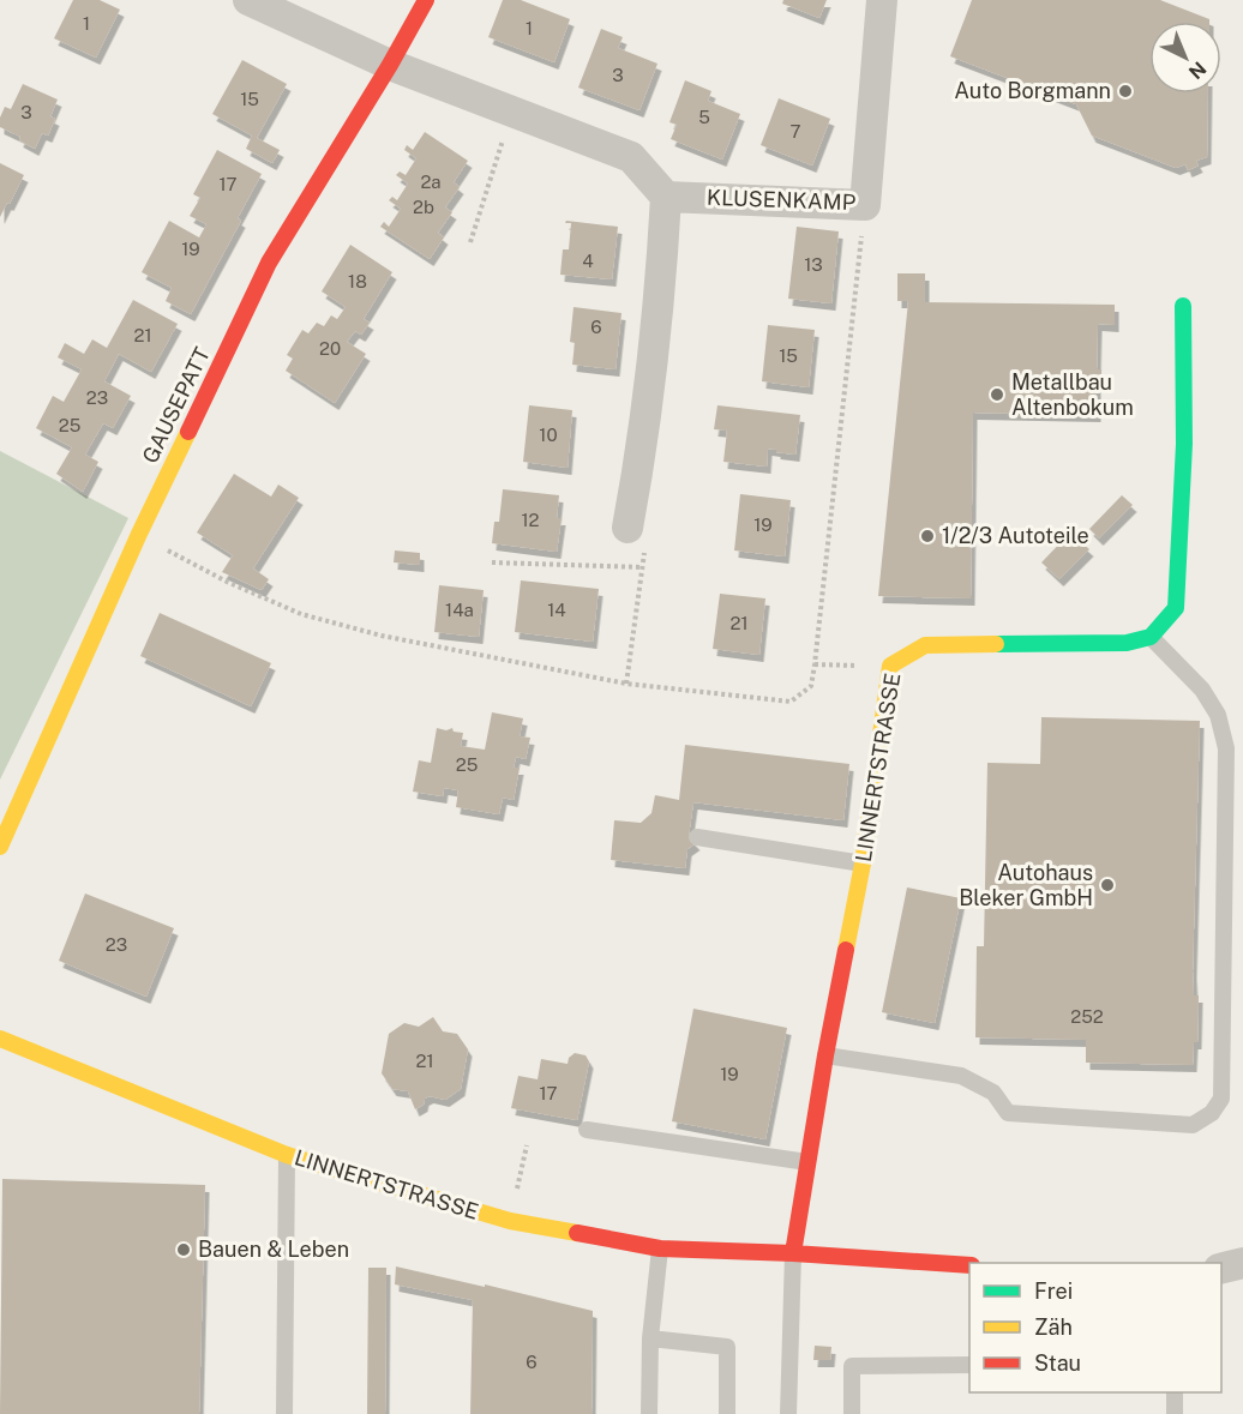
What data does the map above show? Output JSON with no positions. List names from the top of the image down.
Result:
{
  "streets": {
    "street": ["KLUSENKAMP", "GAUSEPATT", "LINNERTSTRASSE"]
  },
  "places": [
    "Auto Borgmann",
    "Metallbau Altenbokum",
    "1/2/3 Autoteile",
    "Autohaus Bleker GmbH",
    "Bauen & Leben"
  ],
  "house_numbers": [
    "1",
    "1",
    "3",
    "15",
    "3",
    "5",
    "7",
    "2a",
    "17",
    "2b",
    "19",
    "4",
    "13",
    "18",
    "6",
    "21",
    "20",
    "15",
    "23",
    "25",
    "10",
    "12",
    "19",
    "14a",
    "14",
    "21",
    "25",
    "23",
    "252",
    "21",
    "19",
    "17",
    "6"
  ],
  "legend": ["Frei", "Zäh", "Stau"],
  "north": "bottom right"
}
